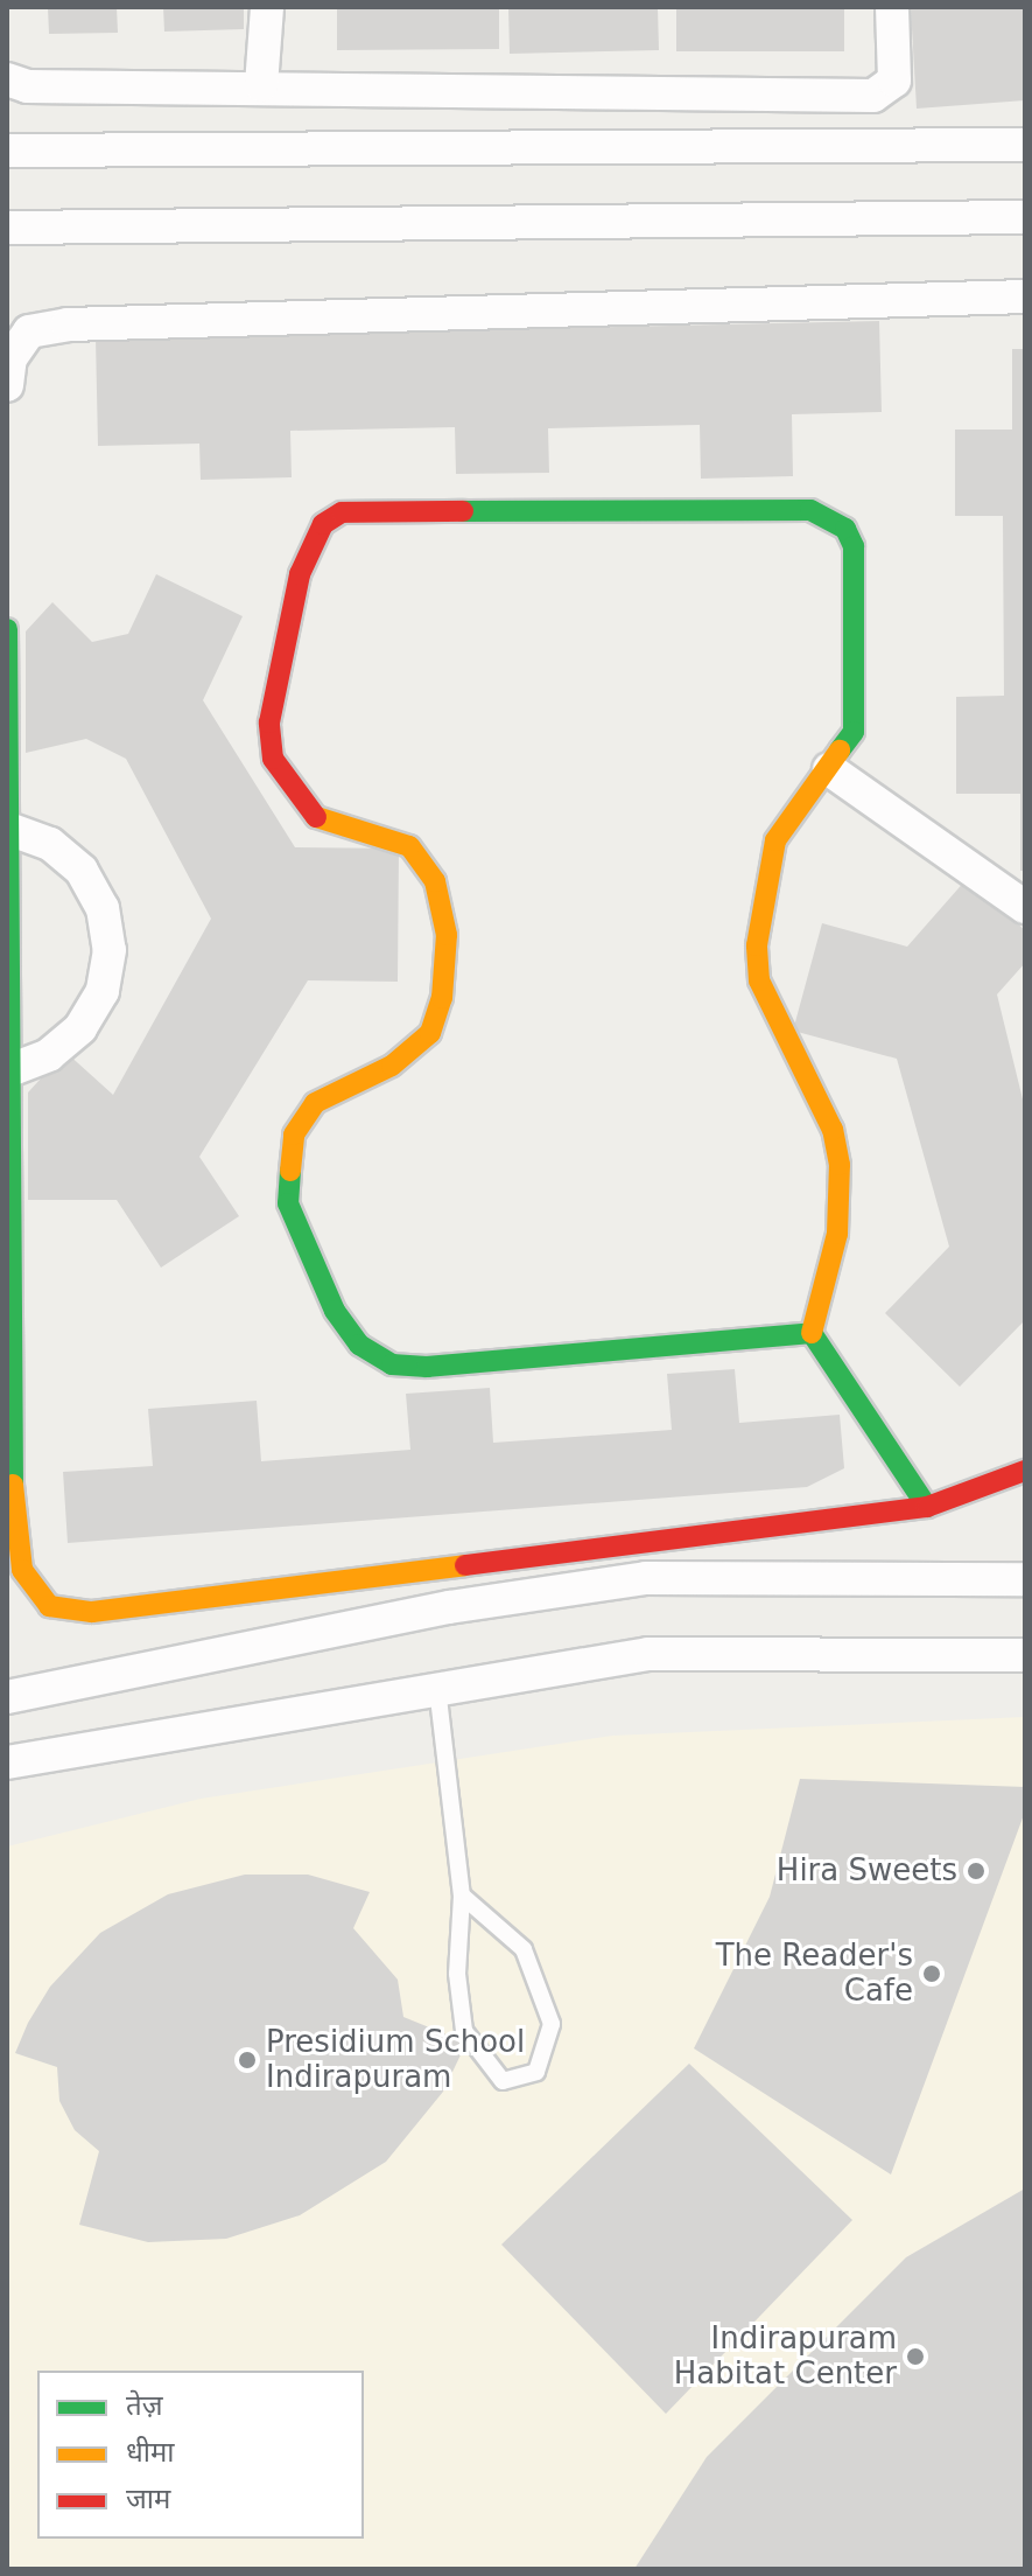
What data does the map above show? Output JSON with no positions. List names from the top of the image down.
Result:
{
  "places": [
    "Hira Sweets",
    "The Reader's Cafe",
    "Presidium School Indirapuram",
    "Indirapuram Habitat Center"
  ],
  "legend": ["तेज़", "धीमा", "जाम"]
}
